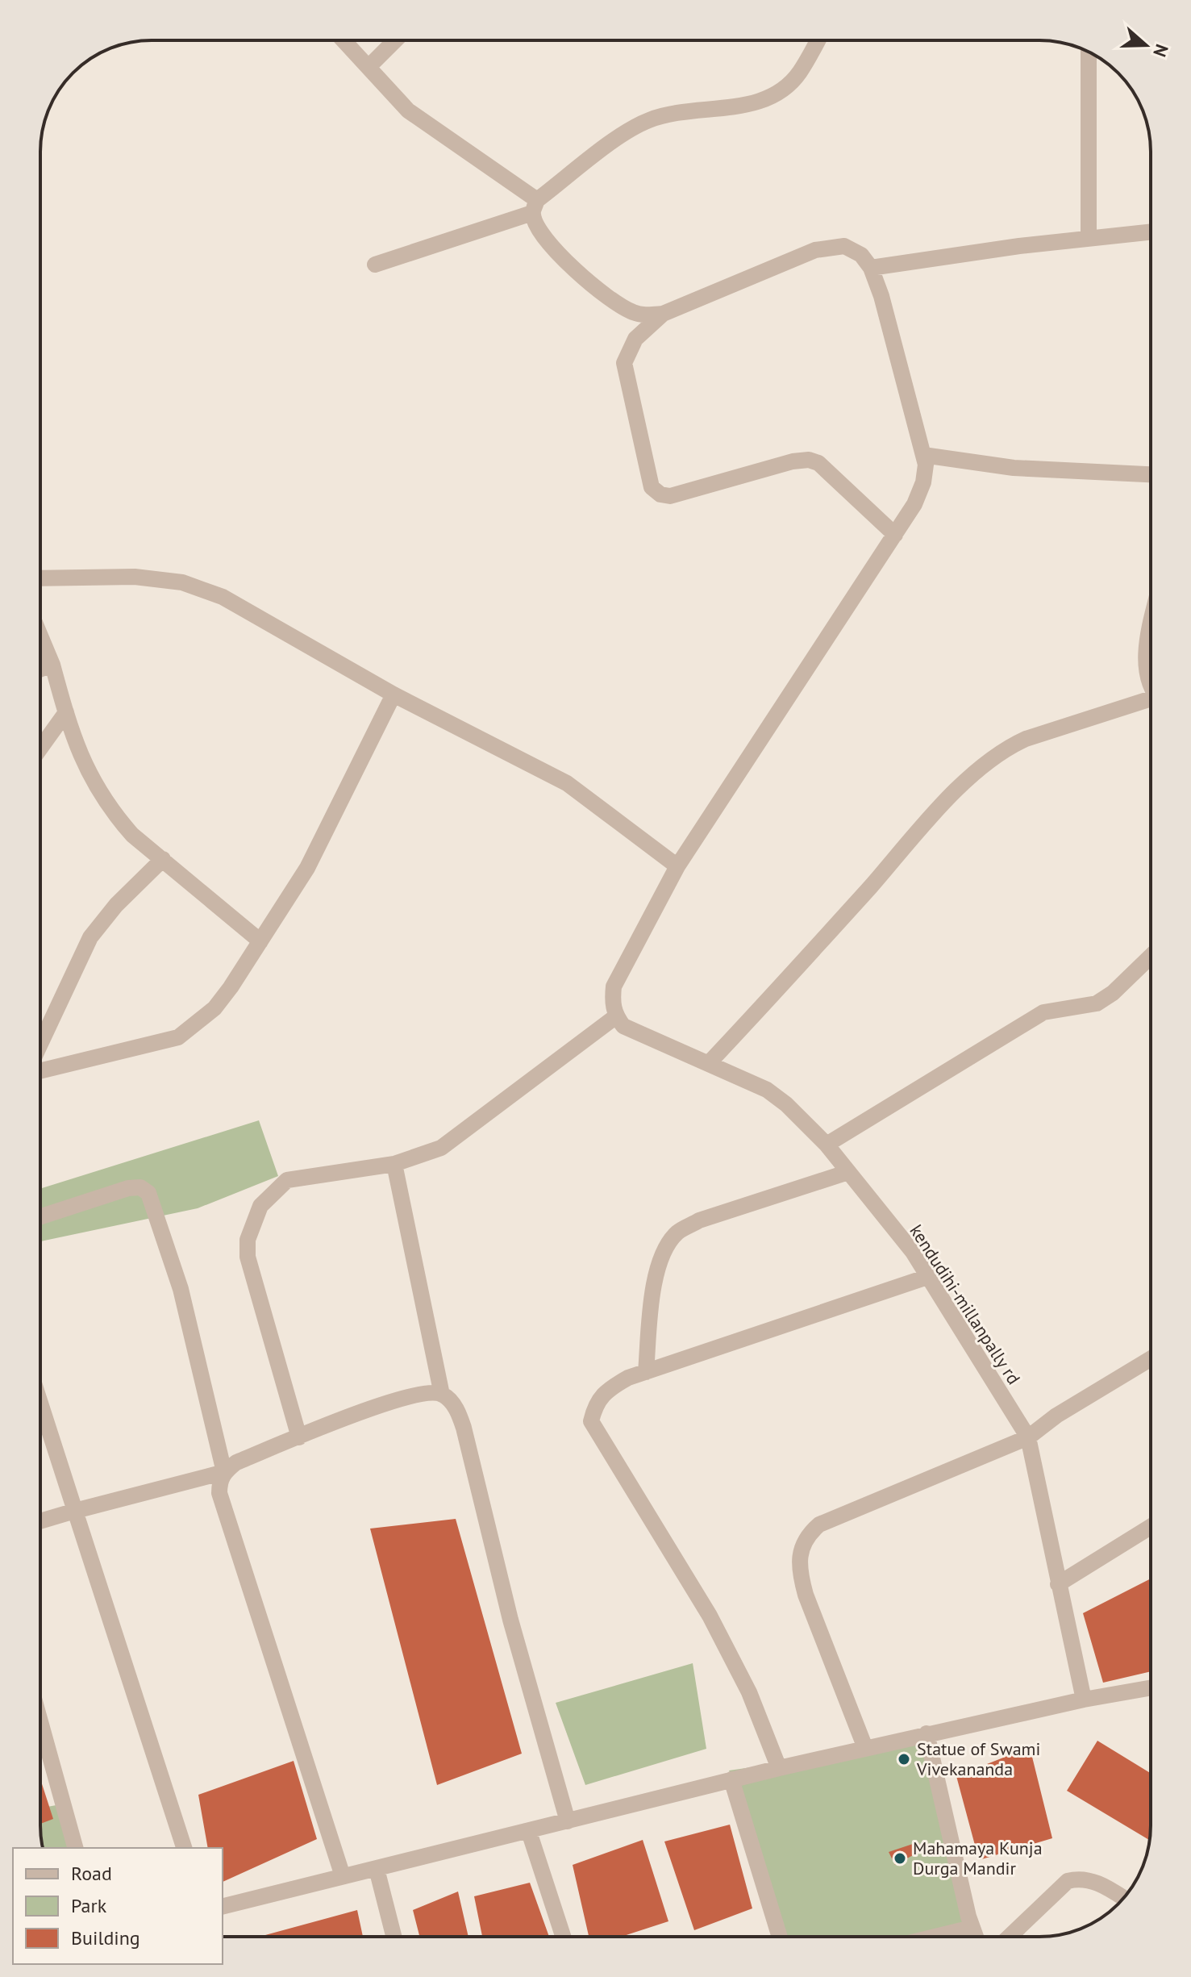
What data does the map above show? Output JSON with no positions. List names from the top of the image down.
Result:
{
  "streets": {
    "street": ["kendudihi-millanpally rd"]
  },
  "places": ["Statue of Swami Vivekananda", "Mahamaya Kunja Durga Mandir"],
  "legend": ["Road", "Park", "Building"],
  "north": "right"
}
